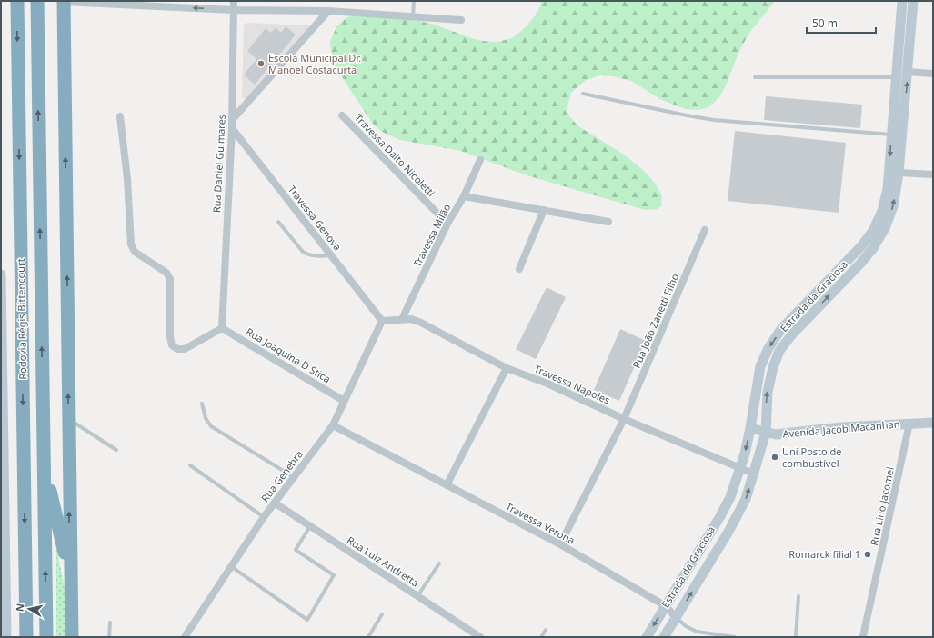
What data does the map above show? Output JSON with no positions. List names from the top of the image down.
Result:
{
  "streets": {
    "highway": ["Rodovia Régis Bittencourt"],
    "main road": ["Estrada da Graciosa", "Avenida Jacob Macanhan"],
    "street": [
      "Travessa Dalto Nicoletti",
      "Rua Daniel Guimares",
      "Travessa Genova",
      "Travessa Milão",
      "Rua João Zanetti Filho",
      "Rua Joaquina D Stica",
      "Travessa Napoles",
      "Rua Genebra",
      "Rua Lino Jacomel",
      "Travessa Verona",
      "Rua Luiz Andretta"
    ]
  },
  "crossings": [
    ["Travessa Dalto Nicoletti", "Travessa Milão"],
    ["Rua Daniel Guimares", "Travessa Genova"],
    ["Rua Daniel Guimares", "Rua Joaquina D Stica"],
    ["Travessa Genova", "Travessa Napoles"],
    ["Travessa Genova", "Rua Genebra"],
    ["Travessa Milão", "Travessa Napoles"],
    ["Estrada da Graciosa", "Travessa Napoles"],
    ["Estrada da Graciosa", "Avenida Jacob Macanhan"],
    ["Estrada da Graciosa", "Travessa Verona"],
    ["Rua João Zanetti Filho", "Travessa Napoles"],
    ["Rua João Zanetti Filho", "Travessa Verona"],
    ["Rua Joaquina D Stica", "Rua Genebra"],
    ["Travessa Napoles", "Rua Genebra"],
    ["Avenida Jacob Macanhan", "Rua Lino Jacomel"],
    ["Rua Genebra", "Travessa Verona"],
    ["Rua Genebra", "Rua Luiz Andretta"]
  ],
  "places": ["Escola Municipal Dr. Manoel Costacurta", "Uni Posto de combustível", "Romarck filial 1"],
  "scale_bar": "50 m",
  "north": "left"
}
